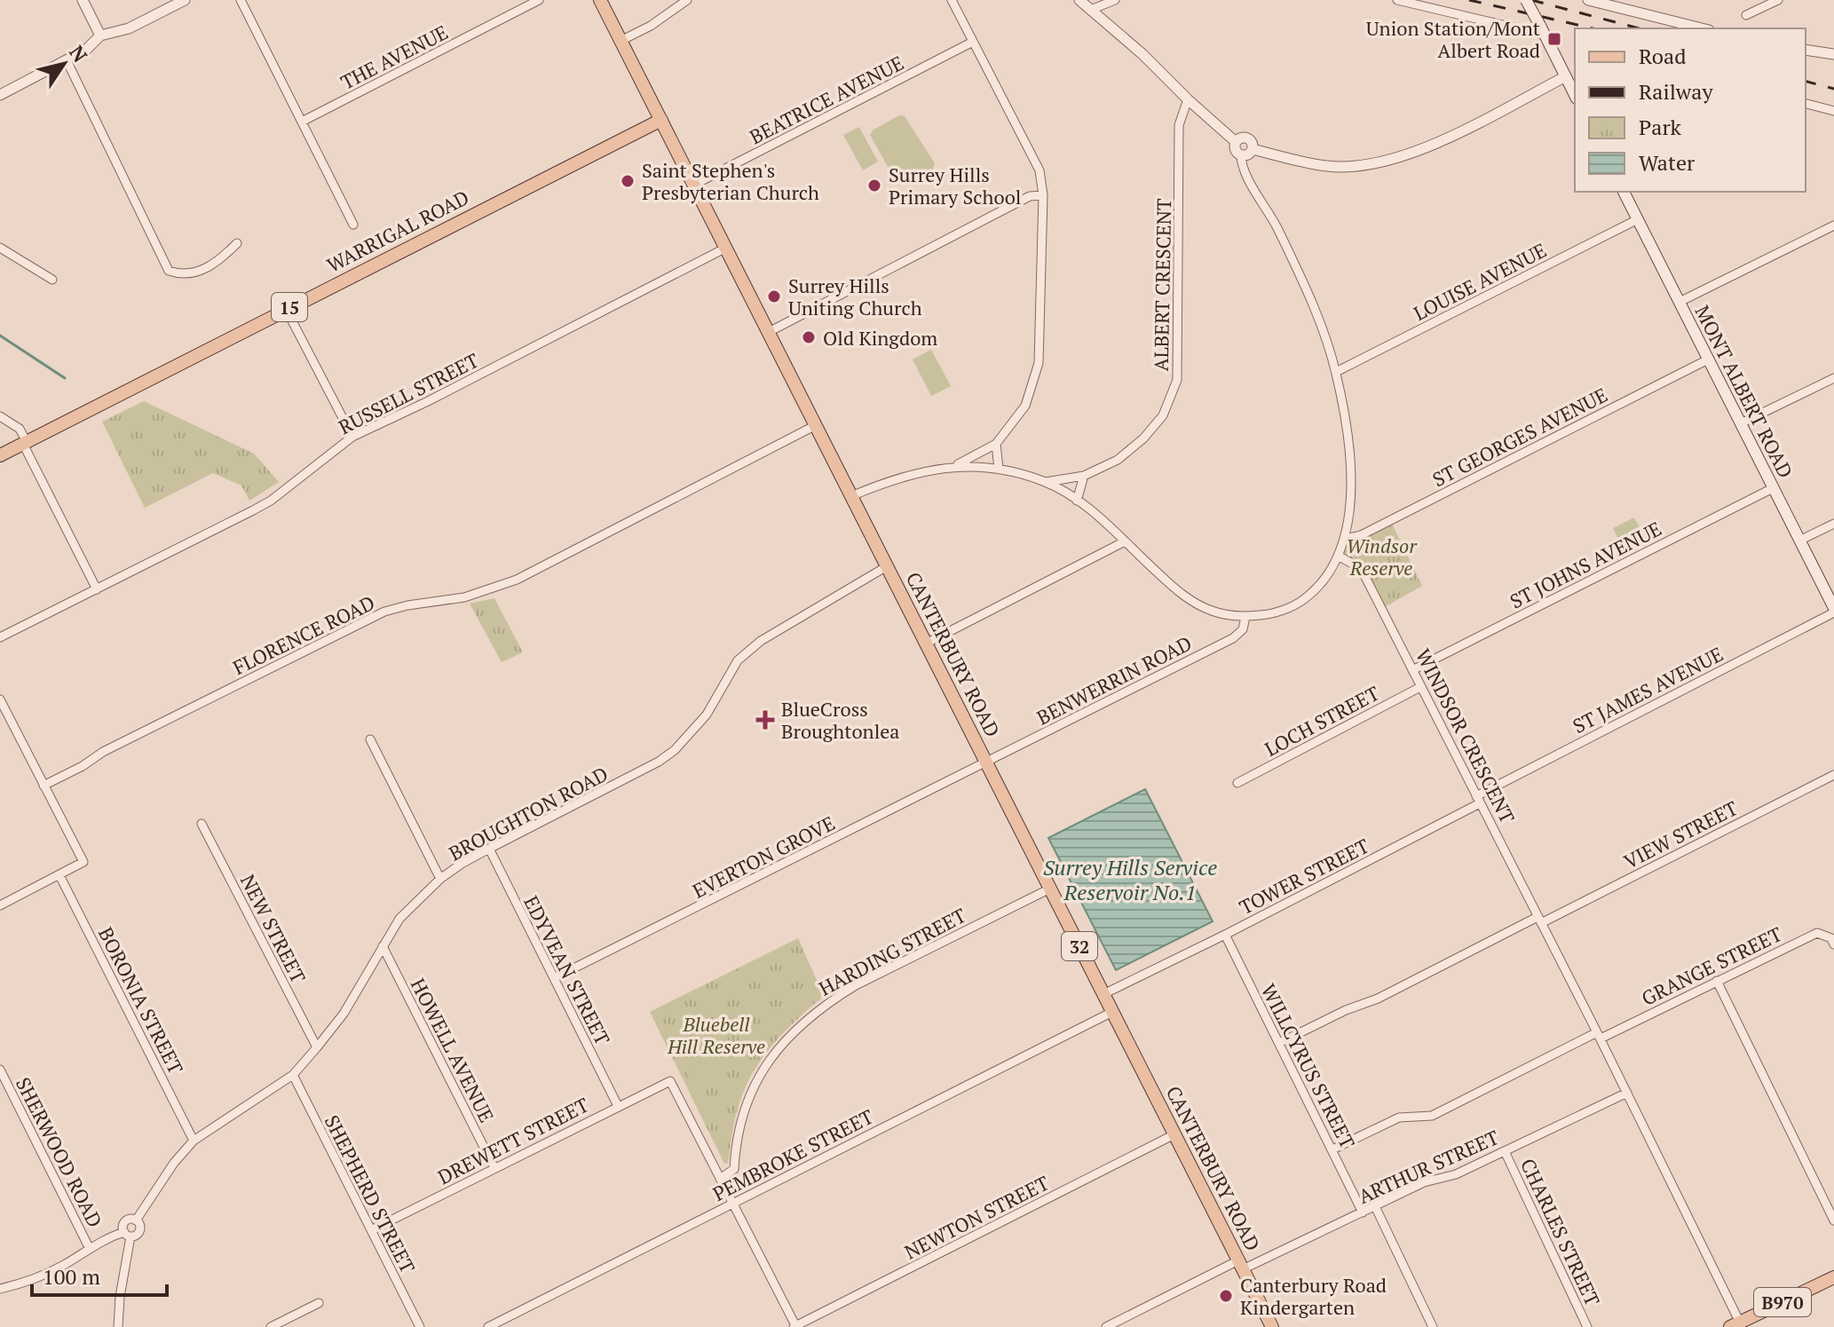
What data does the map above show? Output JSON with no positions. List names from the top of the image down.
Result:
{
  "streets": {
    "main road": [
      "WARRIGAL ROAD",
      "15",
      "MONT ALBERT ROAD",
      "CANTERBURY ROAD",
      "32",
      "B970"
    ],
    "street": [
      "THE AVENUE",
      "BEATRICE AVENUE",
      "LOUISE AVENUE",
      "ALBERT CRESCENT",
      "RUSSELL STREET",
      "ST GEORGES AVENUE",
      "ST JOHNS AVENUE",
      "FLORENCE ROAD",
      "BENWERRIN ROAD",
      "ST JAMES AVENUE",
      "LOCH STREET",
      "WINDSOR CRESCENT",
      "BROUGHTON ROAD",
      "VIEW STREET",
      "EVERTON GROVE",
      "TOWER STREET",
      "NEW STREET",
      "HARDING STREET",
      "GRANGE STREET",
      "EDYVEAN STREET",
      "BORONIA STREET",
      "HOWELL AVENUE",
      "WILLCYRUS STREET",
      "DREWETT STREET",
      "SHERWOOD ROAD",
      "PEMBROKE STREET",
      "ARTHUR STREET",
      "SHEPHERD STREET",
      "NEWTON STREET",
      "CHARLES STREET"
    ]
  },
  "crossings": [
    ["BEATRICE AVENUE", "CANTERBURY ROAD"],
    ["WARRIGAL ROAD", "CANTERBURY ROAD"],
    ["LOUISE AVENUE", "MONT ALBERT ROAD"],
    ["MONT ALBERT ROAD", "ST GEORGES AVENUE"],
    ["MONT ALBERT ROAD", "ST JOHNS AVENUE"],
    ["MONT ALBERT ROAD", "ST JAMES AVENUE"],
    ["RUSSELL STREET", "CANTERBURY ROAD"],
    ["ST JOHNS AVENUE", "WINDSOR CRESCENT"],
    ["FLORENCE ROAD", "CANTERBURY ROAD"],
    ["CANTERBURY ROAD", "BENWERRIN ROAD"],
    ["CANTERBURY ROAD", "BROUGHTON ROAD"],
    ["CANTERBURY ROAD", "EVERTON GROVE"],
    ["CANTERBURY ROAD", "TOWER STREET"],
    ["CANTERBURY ROAD", "HARDING STREET"],
    ["CANTERBURY ROAD", "PEMBROKE STREET"],
    ["CANTERBURY ROAD", "ARTHUR STREET"],
    ["CANTERBURY ROAD", "NEWTON STREET"],
    ["BENWERRIN ROAD", "EVERTON GROVE"],
    ["ST JAMES AVENUE", "WINDSOR CRESCENT"],
    ["ST JAMES AVENUE", "TOWER STREET"],
    ["LOCH STREET", "WINDSOR CRESCENT"],
    ["WINDSOR CRESCENT", "VIEW STREET"],
    ["WINDSOR CRESCENT", "TOWER STREET"],
    ["WINDSOR CRESCENT", "GRANGE STREET"],
    ["WINDSOR CRESCENT", "ARTHUR STREET"],
    ["WINDSOR CRESCENT", "B970"],
    ["BROUGHTON ROAD", "NEW STREET"],
    ["BROUGHTON ROAD", "EDYVEAN STREET"],
    ["BROUGHTON ROAD", "BORONIA STREET"],
    ["BROUGHTON ROAD", "HOWELL AVENUE"],
    ["BROUGHTON ROAD", "SHEPHERD STREET"],
    ["VIEW STREET", "WILLCYRUS STREET"],
    ["EVERTON GROVE", "EDYVEAN STREET"],
    ["TOWER STREET", "WILLCYRUS STREET"],
    ["HARDING STREET", "DREWETT STREET"],
    ["GRANGE STREET", "WILLCYRUS STREET"],
    ["EDYVEAN STREET", "DREWETT STREET"],
    ["HOWELL AVENUE", "DREWETT STREET"],
    ["WILLCYRUS STREET", "ARTHUR STREET"],
    ["DREWETT STREET", "SHEPHERD STREET"],
    ["ARTHUR STREET", "CHARLES STREET"]
  ],
  "water": ["Surrey Hills Service Reservoir No.1"],
  "parks": ["Windsor Reserve", "Bluebell Hill Reserve"],
  "places": {
    "transit": ["Union Station/Mont Albert Road"],
    "other": [
      "Saint Stephen's Presbyterian Church",
      "Surrey Hills Primary School",
      "Surrey Hills Uniting Church",
      "Old Kingdom",
      "Canterbury Road Kindergarten"
    ],
    "health": ["BlueCross Broughtonlea"]
  },
  "legend": [
    "Road",
    "Railway",
    "Park",
    "Water"
  ],
  "scale_bar": "100 m",
  "north": "top right"
}
